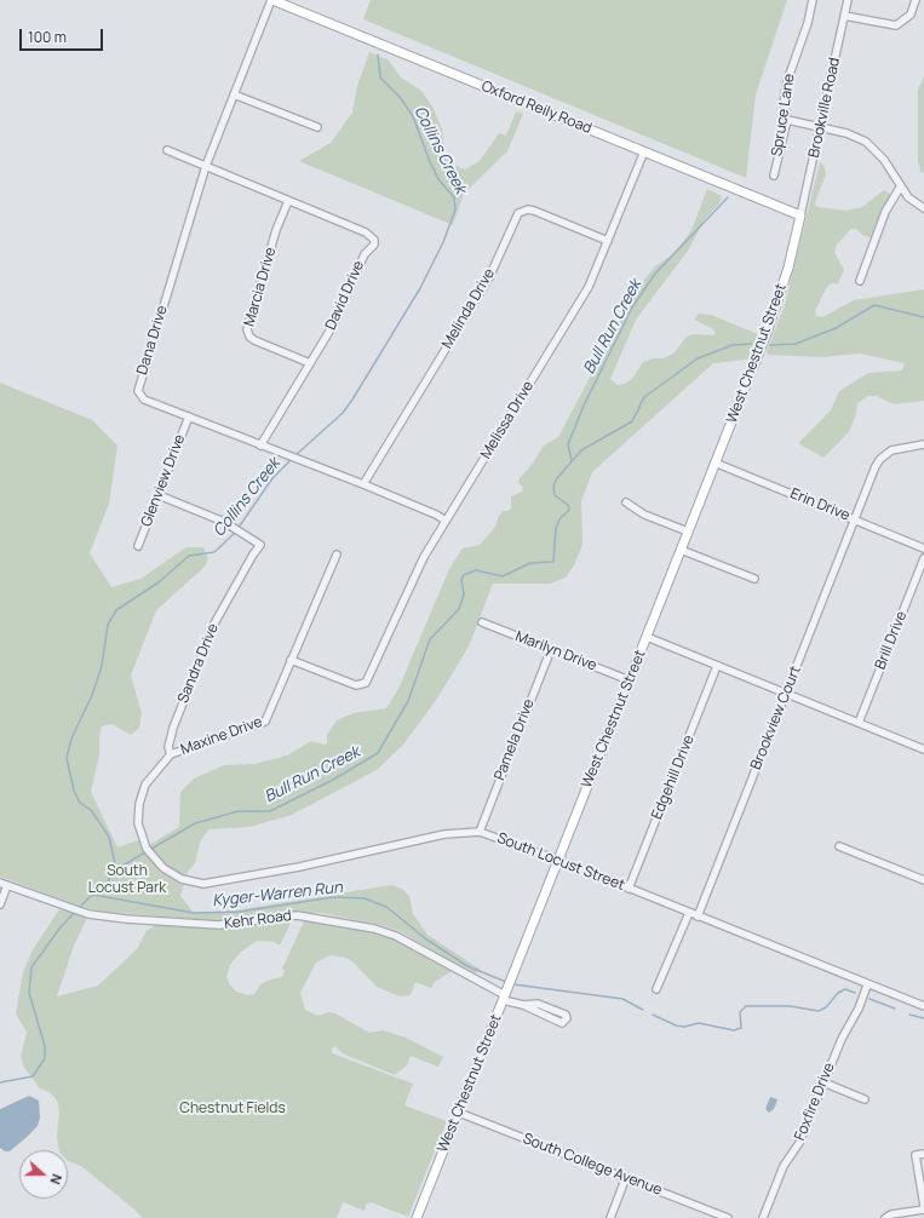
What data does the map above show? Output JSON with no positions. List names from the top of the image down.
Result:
{
  "streets": {
    "main road": ["Oxford Reily Road", "West Chestnut Street"],
    "street": [
      "Brookville Road",
      "Spruce Lane",
      "Marcia Drive",
      "David Drive",
      "Melinda Drive",
      "Dana Drive",
      "Melissa Drive",
      "Glenview Drive",
      "Erin Drive",
      "Brill Drive",
      "Marilyn Drive",
      "Sandra Drive",
      "Brookview Court",
      "Maxine Drive",
      "Pamela Drive",
      "Edgehill Drive",
      "South Locust Street",
      "Kehr Road",
      "Foxfire Drive",
      "South College Avenue"
    ]
  },
  "crossings": [
    ["Oxford Reily Road", "Brookville Road"],
    ["Oxford Reily Road", "Dana Drive"],
    ["Oxford Reily Road", "West Chestnut Street"],
    ["Oxford Reily Road", "Melissa Drive"],
    ["Brookville Road", "West Chestnut Street"],
    ["Marcia Drive", "David Drive"],
    ["David Drive", "Dana Drive"],
    ["Melinda Drive", "Dana Drive"],
    ["Melinda Drive", "Melissa Drive"],
    ["Dana Drive", "Melissa Drive"],
    ["Dana Drive", "Glenview Drive"],
    ["West Chestnut Street", "Erin Drive"],
    ["West Chestnut Street", "Marilyn Drive"],
    ["West Chestnut Street", "South Locust Street"],
    ["West Chestnut Street", "Kehr Road"],
    ["West Chestnut Street", "South College Avenue"],
    ["Melissa Drive", "Maxine Drive"],
    ["Glenview Drive", "Sandra Drive"],
    ["Erin Drive", "Brookview Court"],
    ["Marilyn Drive", "Pamela Drive"],
    ["Sandra Drive", "Maxine Drive"],
    ["Sandra Drive", "South Locust Street"],
    ["Brookview Court", "South Locust Street"],
    ["Maxine Drive", "South Locust Street"],
    ["Pamela Drive", "South Locust Street"],
    ["Edgehill Drive", "South Locust Street"],
    ["South Locust Street", "Foxfire Drive"]
  ],
  "water": ["Collins Creek", "Bull Run Creek", "Kyger-Warren Run"],
  "parks": ["South Locust Park", "Chestnut Fields"],
  "scale_bar": "100 m",
  "north": "right"
}
